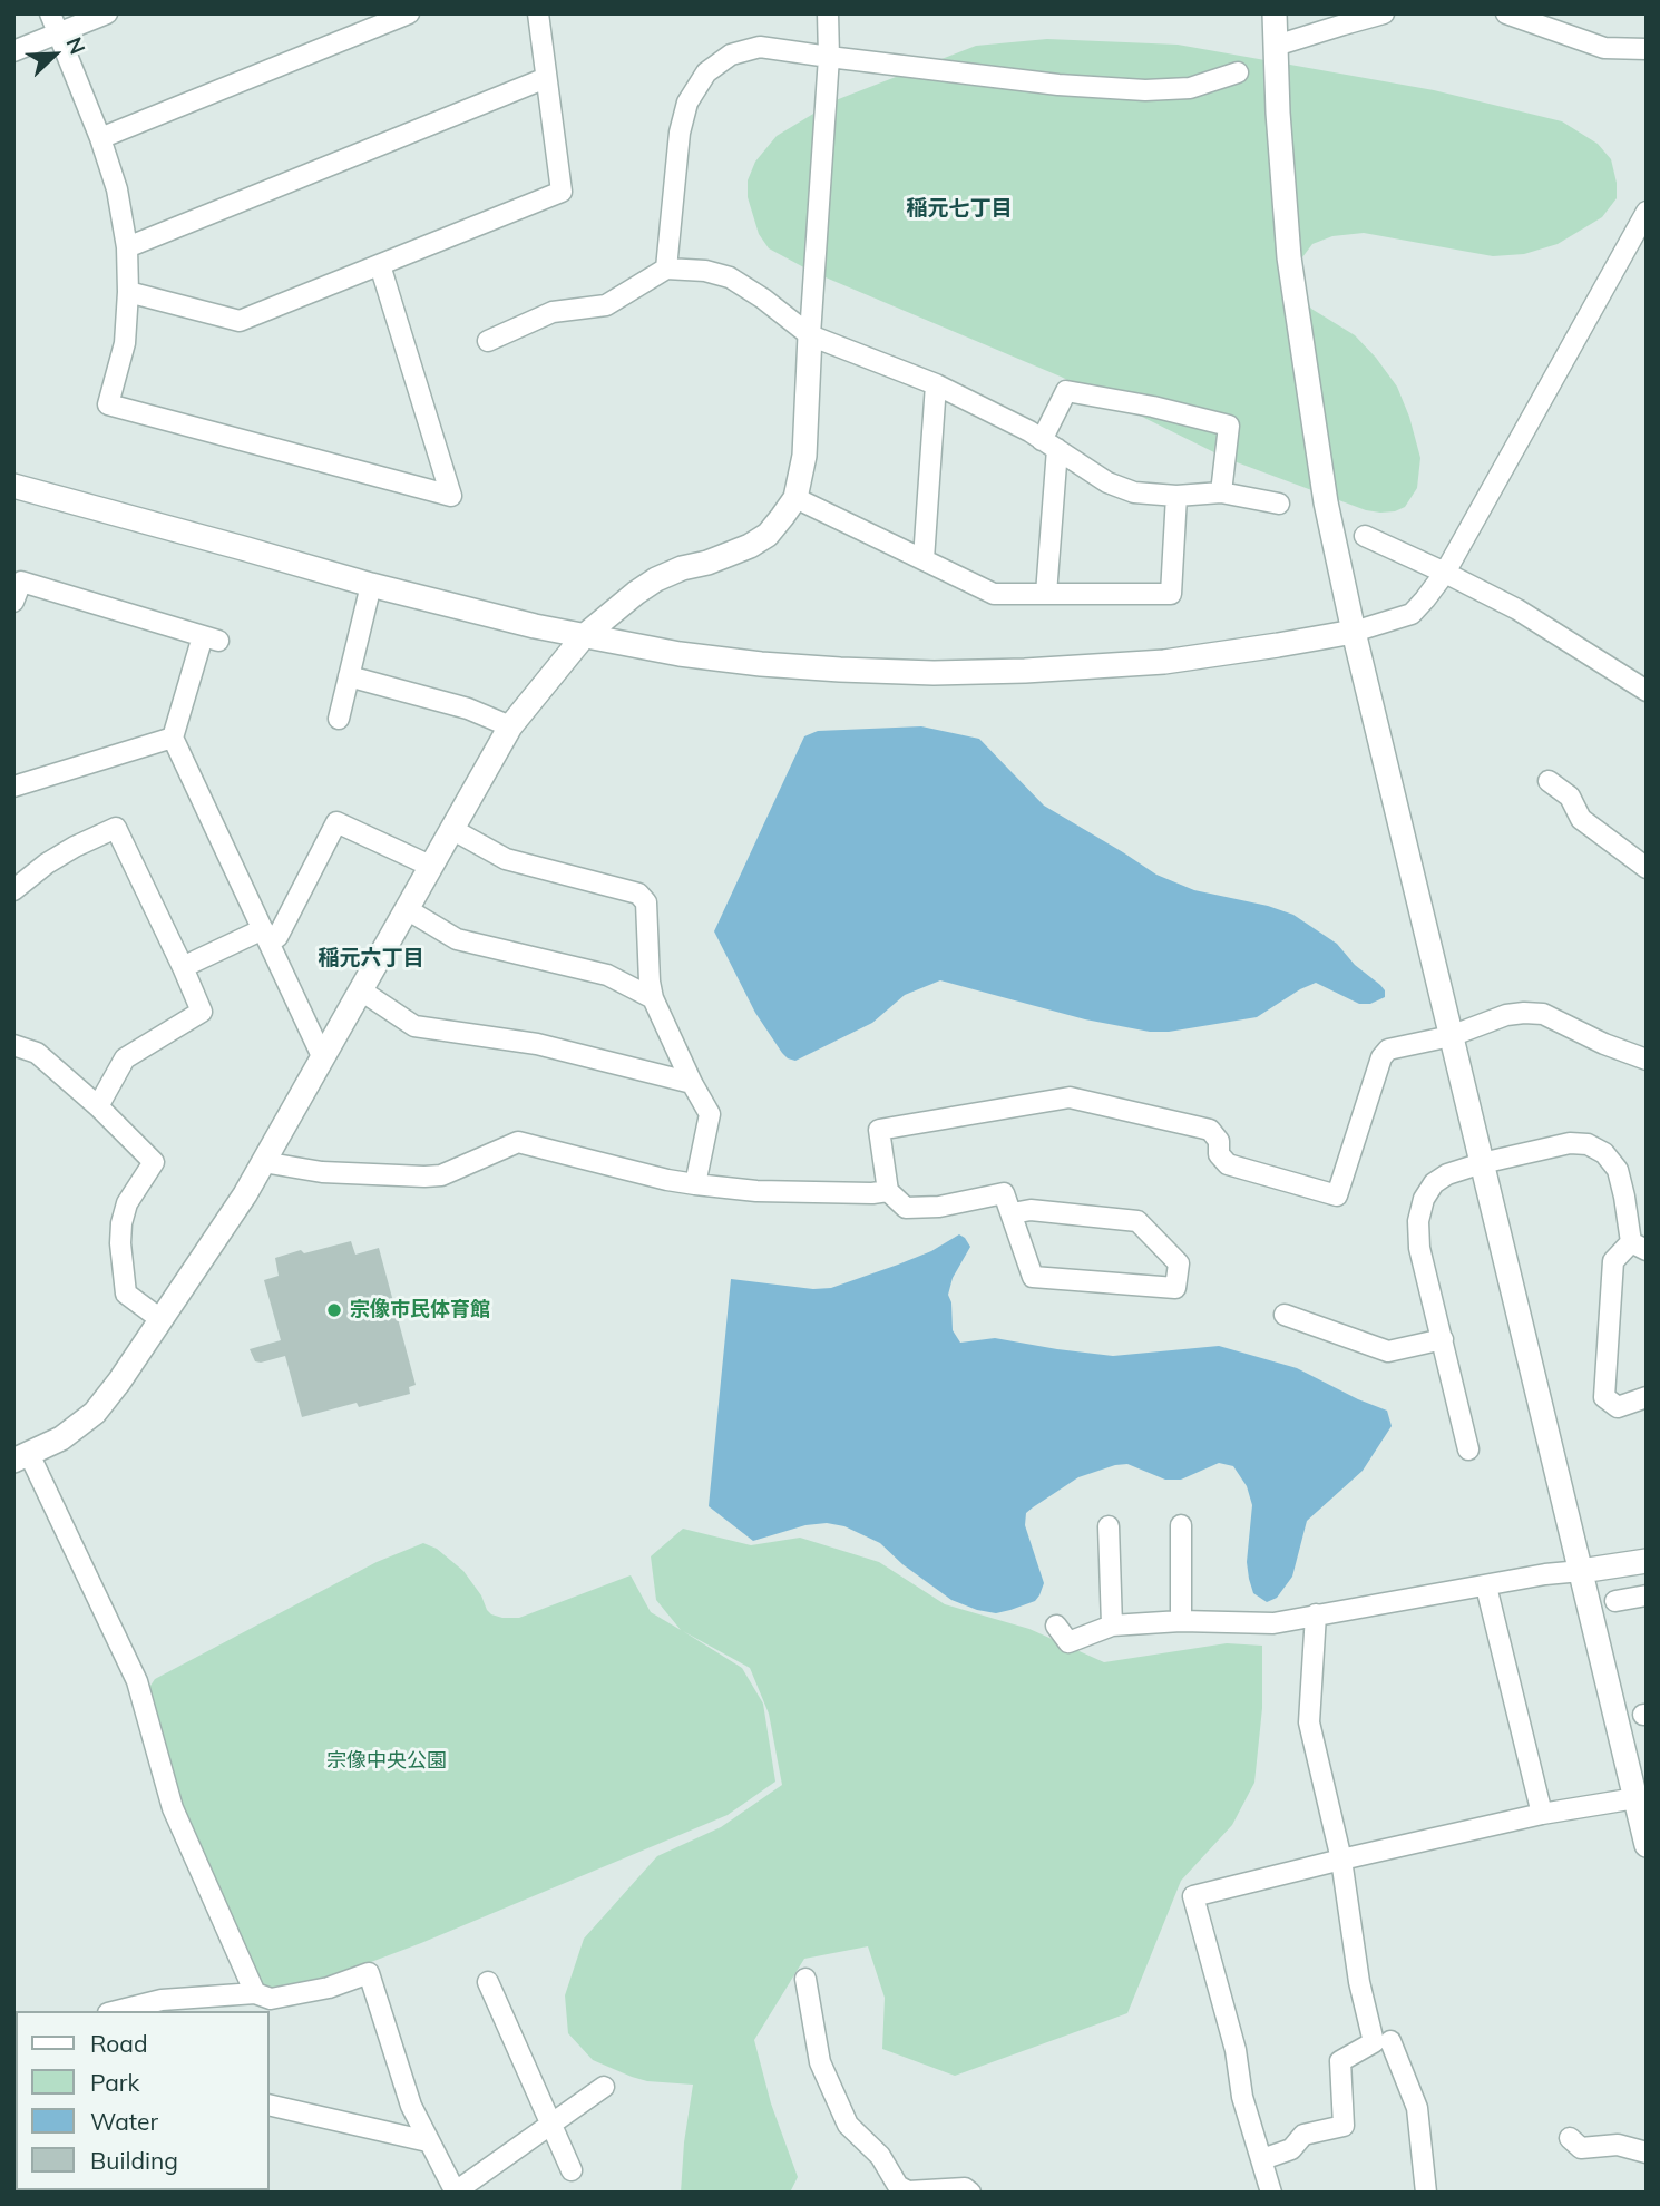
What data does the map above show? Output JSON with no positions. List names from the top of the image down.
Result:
{
  "districts": ["稲元七丁目", "稲元六丁目"],
  "parks": ["宗像中央公園"],
  "places": ["宗像市民体育館"],
  "legend": [
    "Road",
    "Park",
    "Water",
    "Building"
  ],
  "north": "top right"
}
